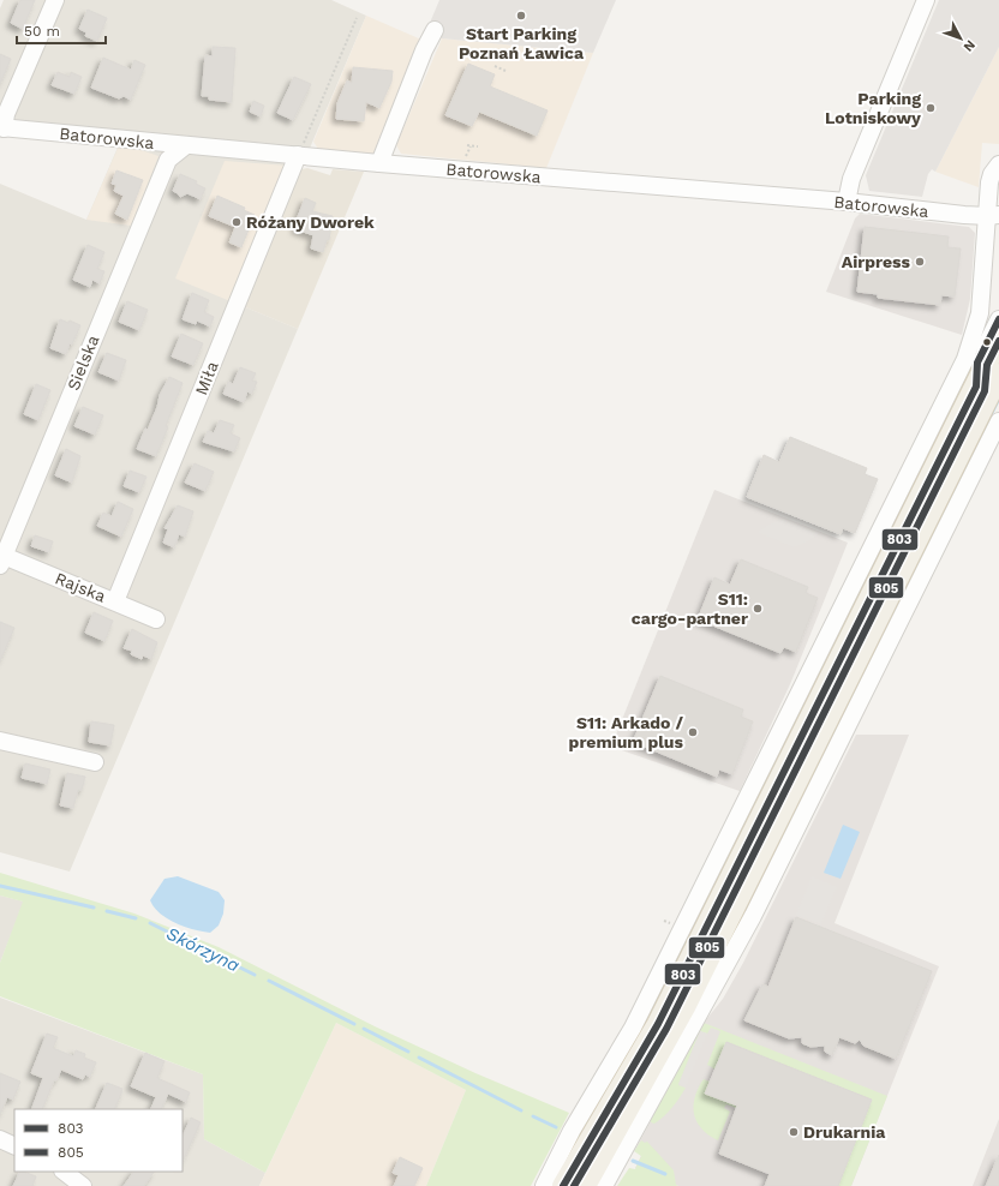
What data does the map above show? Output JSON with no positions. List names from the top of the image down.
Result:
{
  "streets": {
    "street": [
      "Batorowska",
      "Sielska",
      "Miła",
      "Rajska"
    ]
  },
  "crossings": [
    ["Batorowska", "Sielska"],
    ["Batorowska", "Miła"],
    ["Sielska", "Rajska"],
    ["Miła", "Rajska"]
  ],
  "water": ["Skórzyna"],
  "places": [
    "Start Parking Poznań Ławica",
    "Parking Lotniskowy",
    "Różany Dworek",
    "Airpress",
    "S11: cargo-partner",
    "S11: Arkado / premium plus",
    "Drukarnia"
  ],
  "lines": ["transit line 803", "transit line 805"],
  "legend": ["803", "805"],
  "scale_bar": "50 m",
  "north": "bottom right"
}
